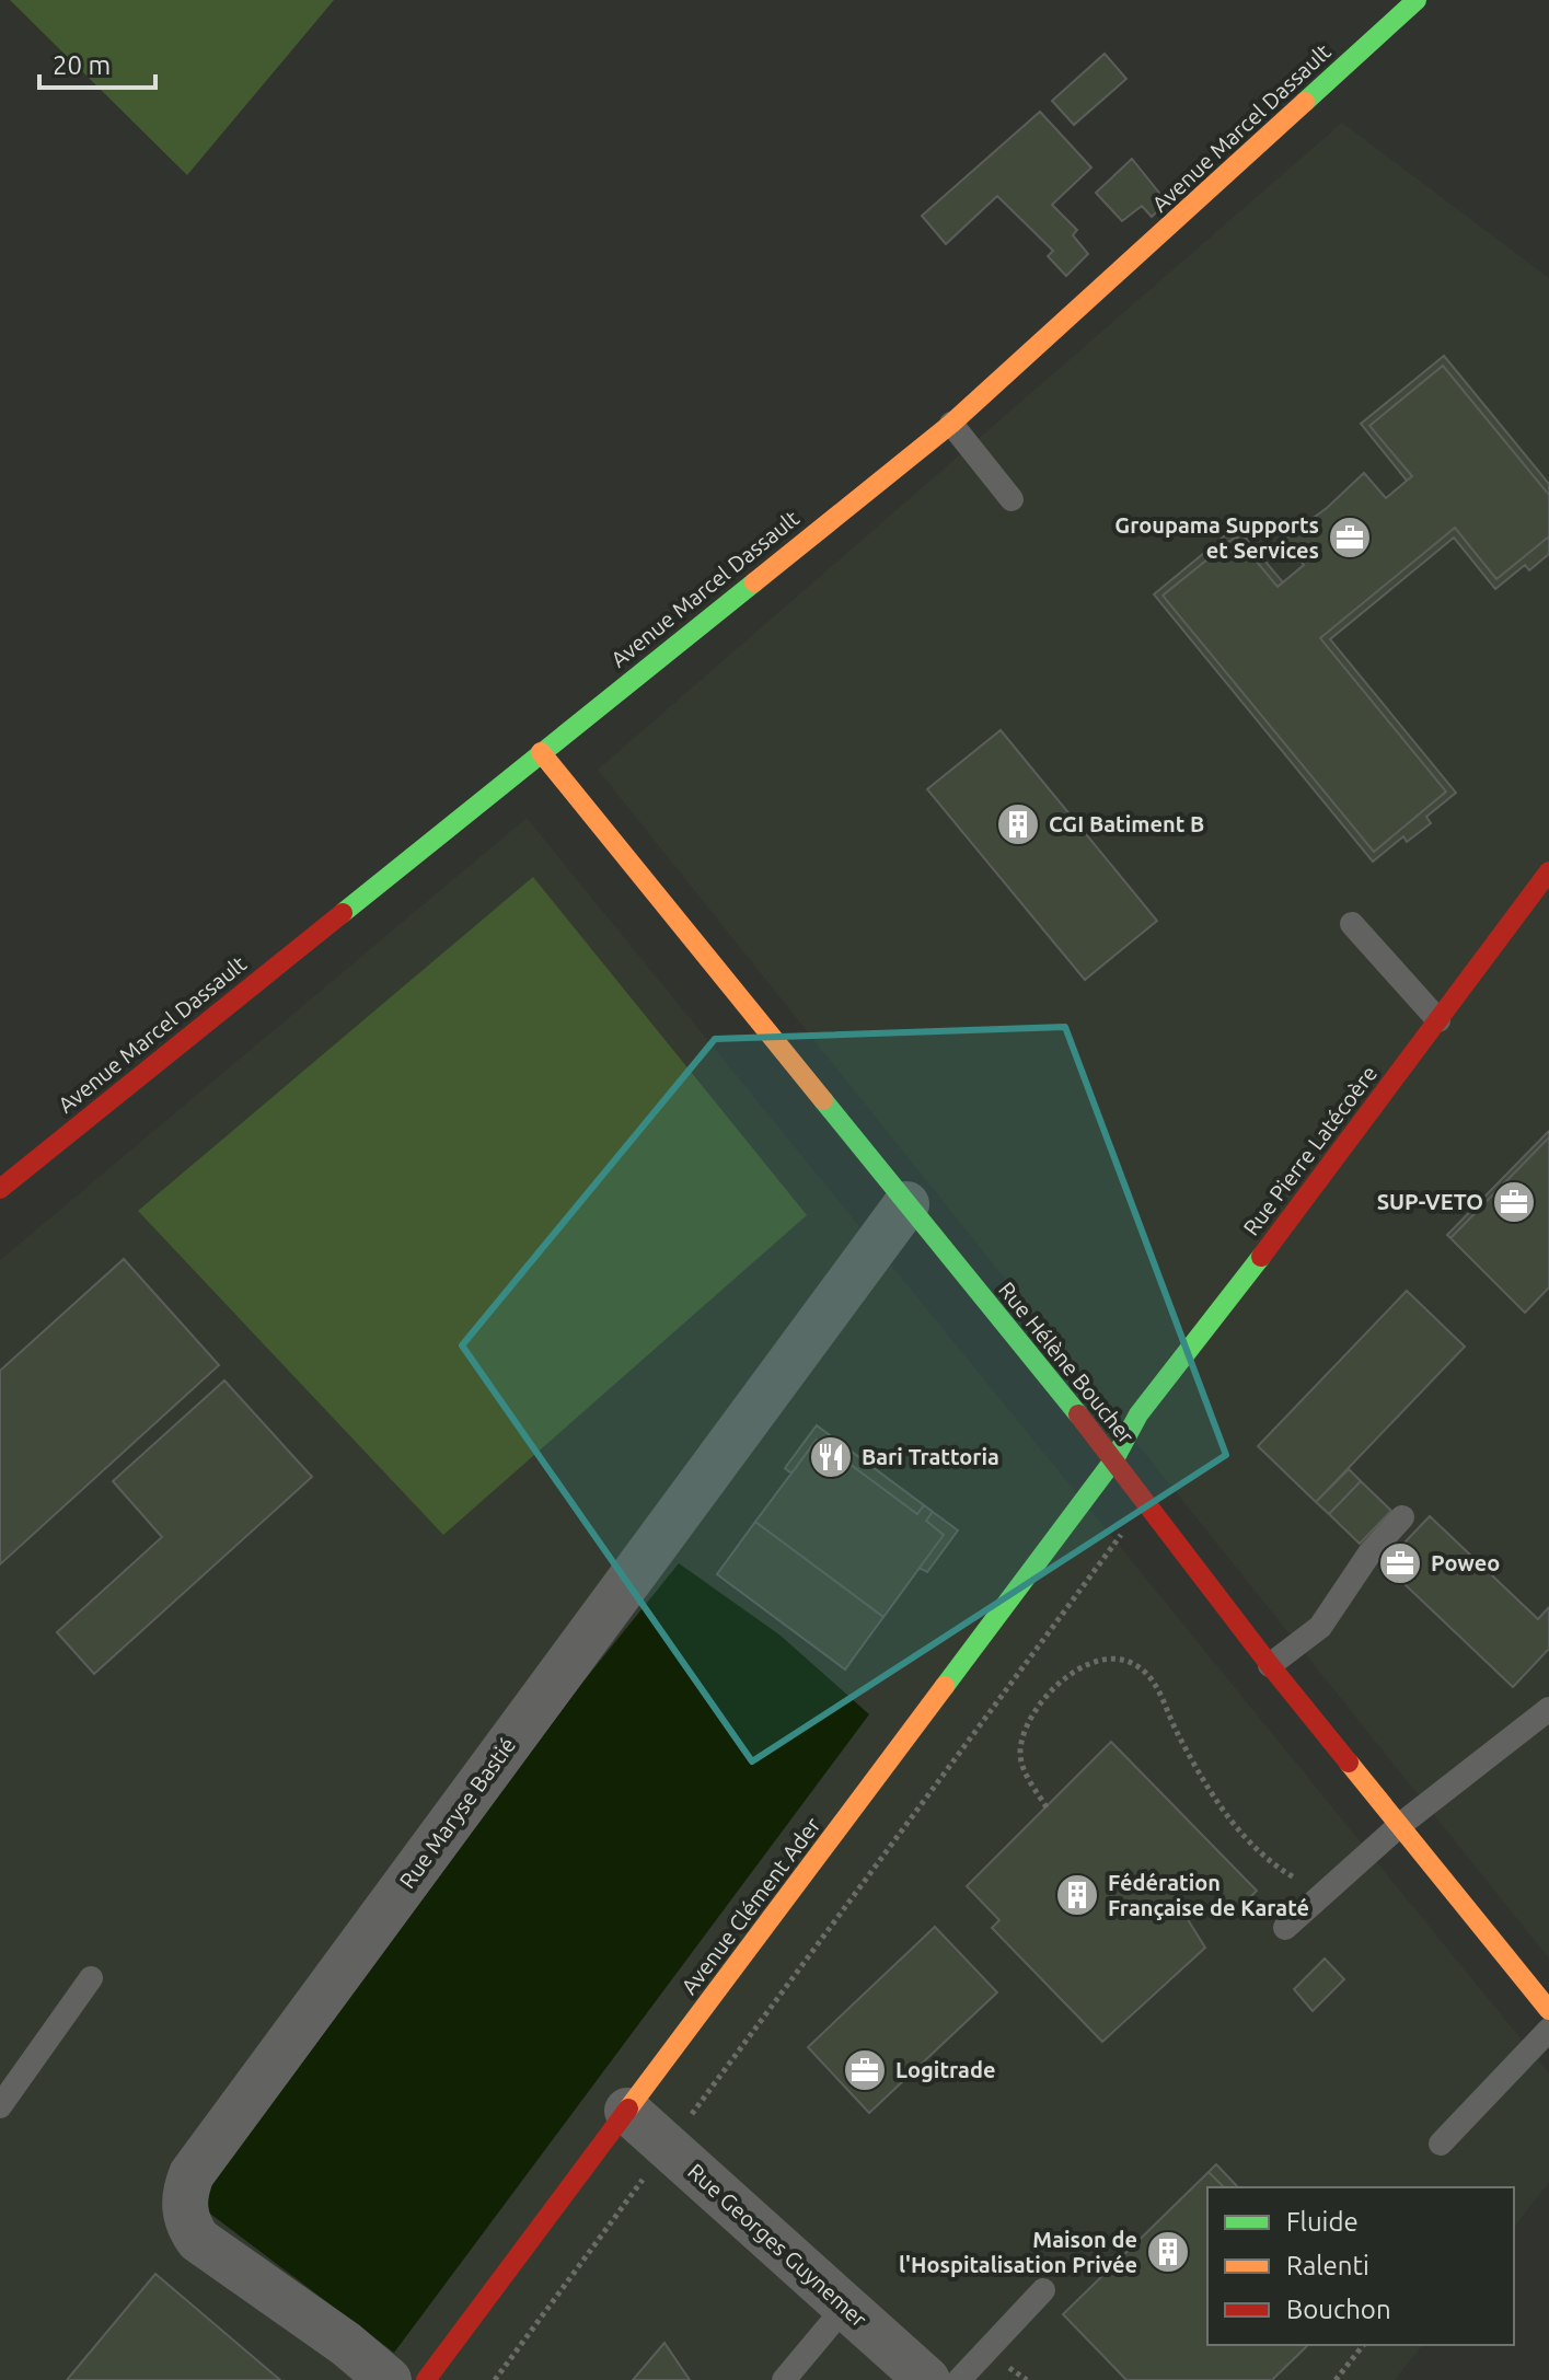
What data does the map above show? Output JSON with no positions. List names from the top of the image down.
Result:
{
  "streets": {
    "street": [
      "Avenue Marcel Dassault",
      "Rue Pierre Latécoère",
      "Rue Hélène Boucher",
      "Rue Maryse Bastié",
      "Avenue Clément Ader",
      "Rue Georges Guynemer"
    ]
  },
  "crossings": [
    ["Avenue Marcel Dassault", "Rue Hélène Boucher"],
    ["Rue Pierre Latécoère", "Rue Hélène Boucher"],
    ["Rue Pierre Latécoère", "Avenue Clément Ader"],
    ["Rue Hélène Boucher", "Rue Maryse Bastié"],
    ["Rue Hélène Boucher", "Avenue Clément Ader"],
    ["Avenue Clément Ader", "Rue Georges Guynemer"]
  ],
  "places": {
    "office": [
      "Groupama Supports et Services",
      "SUP-VETO",
      "Poweo",
      "Logitrade"
    ],
    "building": ["CGI Batiment B", "Fédération Française de Karaté", "Maison de l'Hospitalisation Privée"],
    "restaurant": ["Bari Trattoria"]
  },
  "legend": ["Fluide", "Ralenti", "Bouchon"],
  "scale_bar": "20 m"
}
